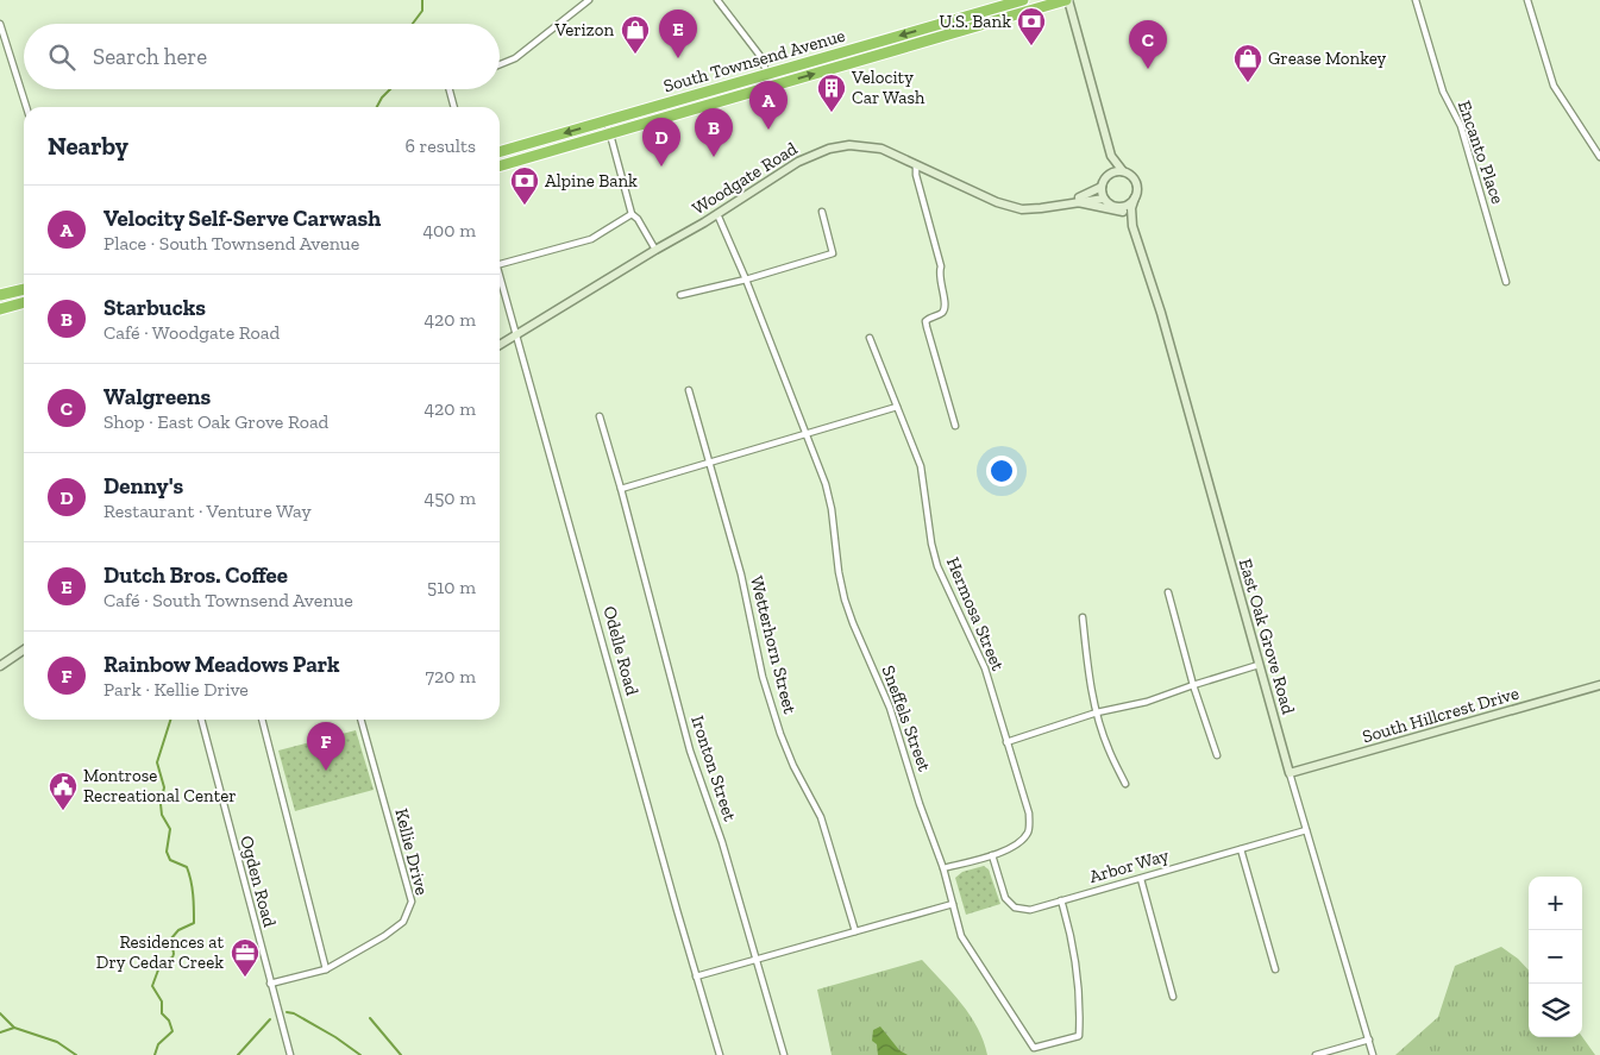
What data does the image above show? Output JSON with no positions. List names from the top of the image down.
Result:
{
  "streets": {
    "highway": ["South Townsend Avenue"],
    "street": [
      "Encanto Place",
      "Woodgate Road",
      "Hermosa Street",
      "East Oak Grove Road",
      "Wetterhorn Street",
      "Odelle Road",
      "South Hillcrest Drive",
      "Sneffels Street",
      "Ironton Street",
      "Kellie Drive",
      "Arbor Way",
      "Ogden Road"
    ]
  },
  "crossings": [
    ["Woodgate Road", "East Oak Grove Road"],
    ["Woodgate Road", "Odelle Road"],
    ["Woodgate Road", "Sneffels Street"],
    ["Hermosa Street", "Arbor Way"],
    ["East Oak Grove Road", "South Hillcrest Drive"],
    ["East Oak Grove Road", "Arbor Way"],
    ["Sneffels Street", "Arbor Way"],
    ["Kellie Drive", "Ogden Road"]
  ],
  "places": {
    "bank": ["U.S. Bank", "Alpine Bank"],
    "shop": ["Verizon", "Grease Monkey"],
    "building": ["Velocity Car Wash"],
    "public building": ["Montrose Recreational Center"],
    "office": ["Residences at Dry Cedar Creek"]
  },
  "page": {
    "pins": [
      "E",
      "C",
      "A",
      "B",
      "D",
      "F"
    ],
    "search": "Search here",
    "heading": ["Nearby", "6 results"],
    "list": [
      {
        "mark": "A",
        "name": "Velocity Self-Serve Carwash",
        "note": "Place · South Townsend Avenue",
        "value": "400 m"
      },
      {
        "mark": "B",
        "name": "Starbucks",
        "note": "Café · Woodgate Road",
        "value": "420 m"
      },
      {
        "mark": "C",
        "name": "Walgreens",
        "note": "Shop · East Oak Grove Road",
        "value": "420 m"
      },
      {
        "mark": "D",
        "name": "Denny's",
        "note": "Restaurant · Venture Way",
        "value": "450 m"
      },
      {
        "mark": "E",
        "name": "Dutch Bros. Coffee",
        "note": "Café · South Townsend Avenue",
        "value": "510 m"
      },
      {
        "mark": "F",
        "name": "Rainbow Meadows Park",
        "note": "Park · Kellie Drive",
        "value": "720 m"
      }
    ],
    "map_buttons": ["+", "−"]
  }
}
